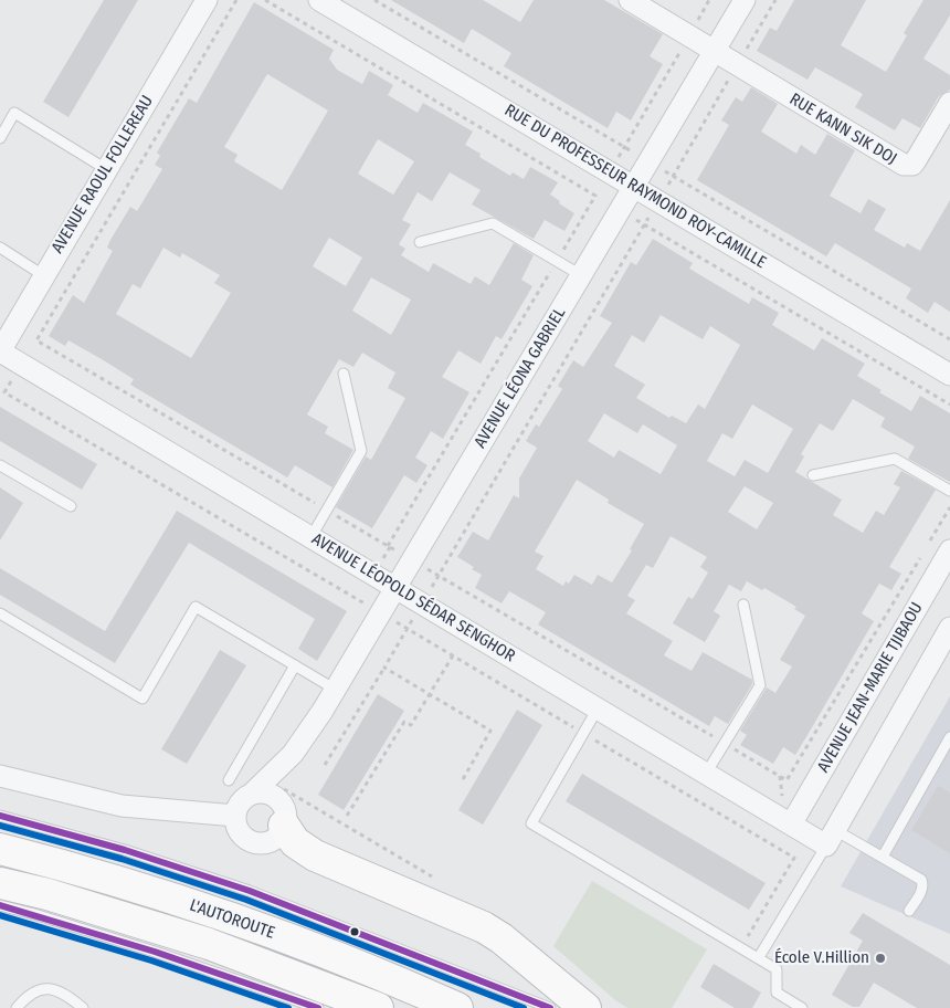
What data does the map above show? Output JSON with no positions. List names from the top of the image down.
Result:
{
  "streets": {
    "highway": ["L'AUTOROUTE"],
    "street": [
      "RUE KANN SIK DOJ",
      "AVENUE RAOUL FOLLEREAU",
      "RUE DU PROFESSEUR RAYMOND ROY-CAMILLE",
      "AVENUE LÉONA GABRIEL",
      "AVENUE LÉOPOLD SÉDAR SENGHOR",
      "AVENUE JEAN-MARIE TJIBAOU"
    ]
  },
  "crossings": [
    ["RUE KANN SIK DOJ", "AVENUE LÉONA GABRIEL"],
    ["AVENUE RAOUL FOLLEREAU", "AVENUE LÉOPOLD SÉDAR SENGHOR"],
    ["RUE DU PROFESSEUR RAYMOND ROY-CAMILLE", "AVENUE LÉONA GABRIEL"],
    ["AVENUE LÉONA GABRIEL", "AVENUE LÉOPOLD SÉDAR SENGHOR"],
    ["AVENUE LÉOPOLD SÉDAR SENGHOR", "AVENUE JEAN-MARIE TJIBAOU"]
  ],
  "places": ["École V.Hillion"]
}
